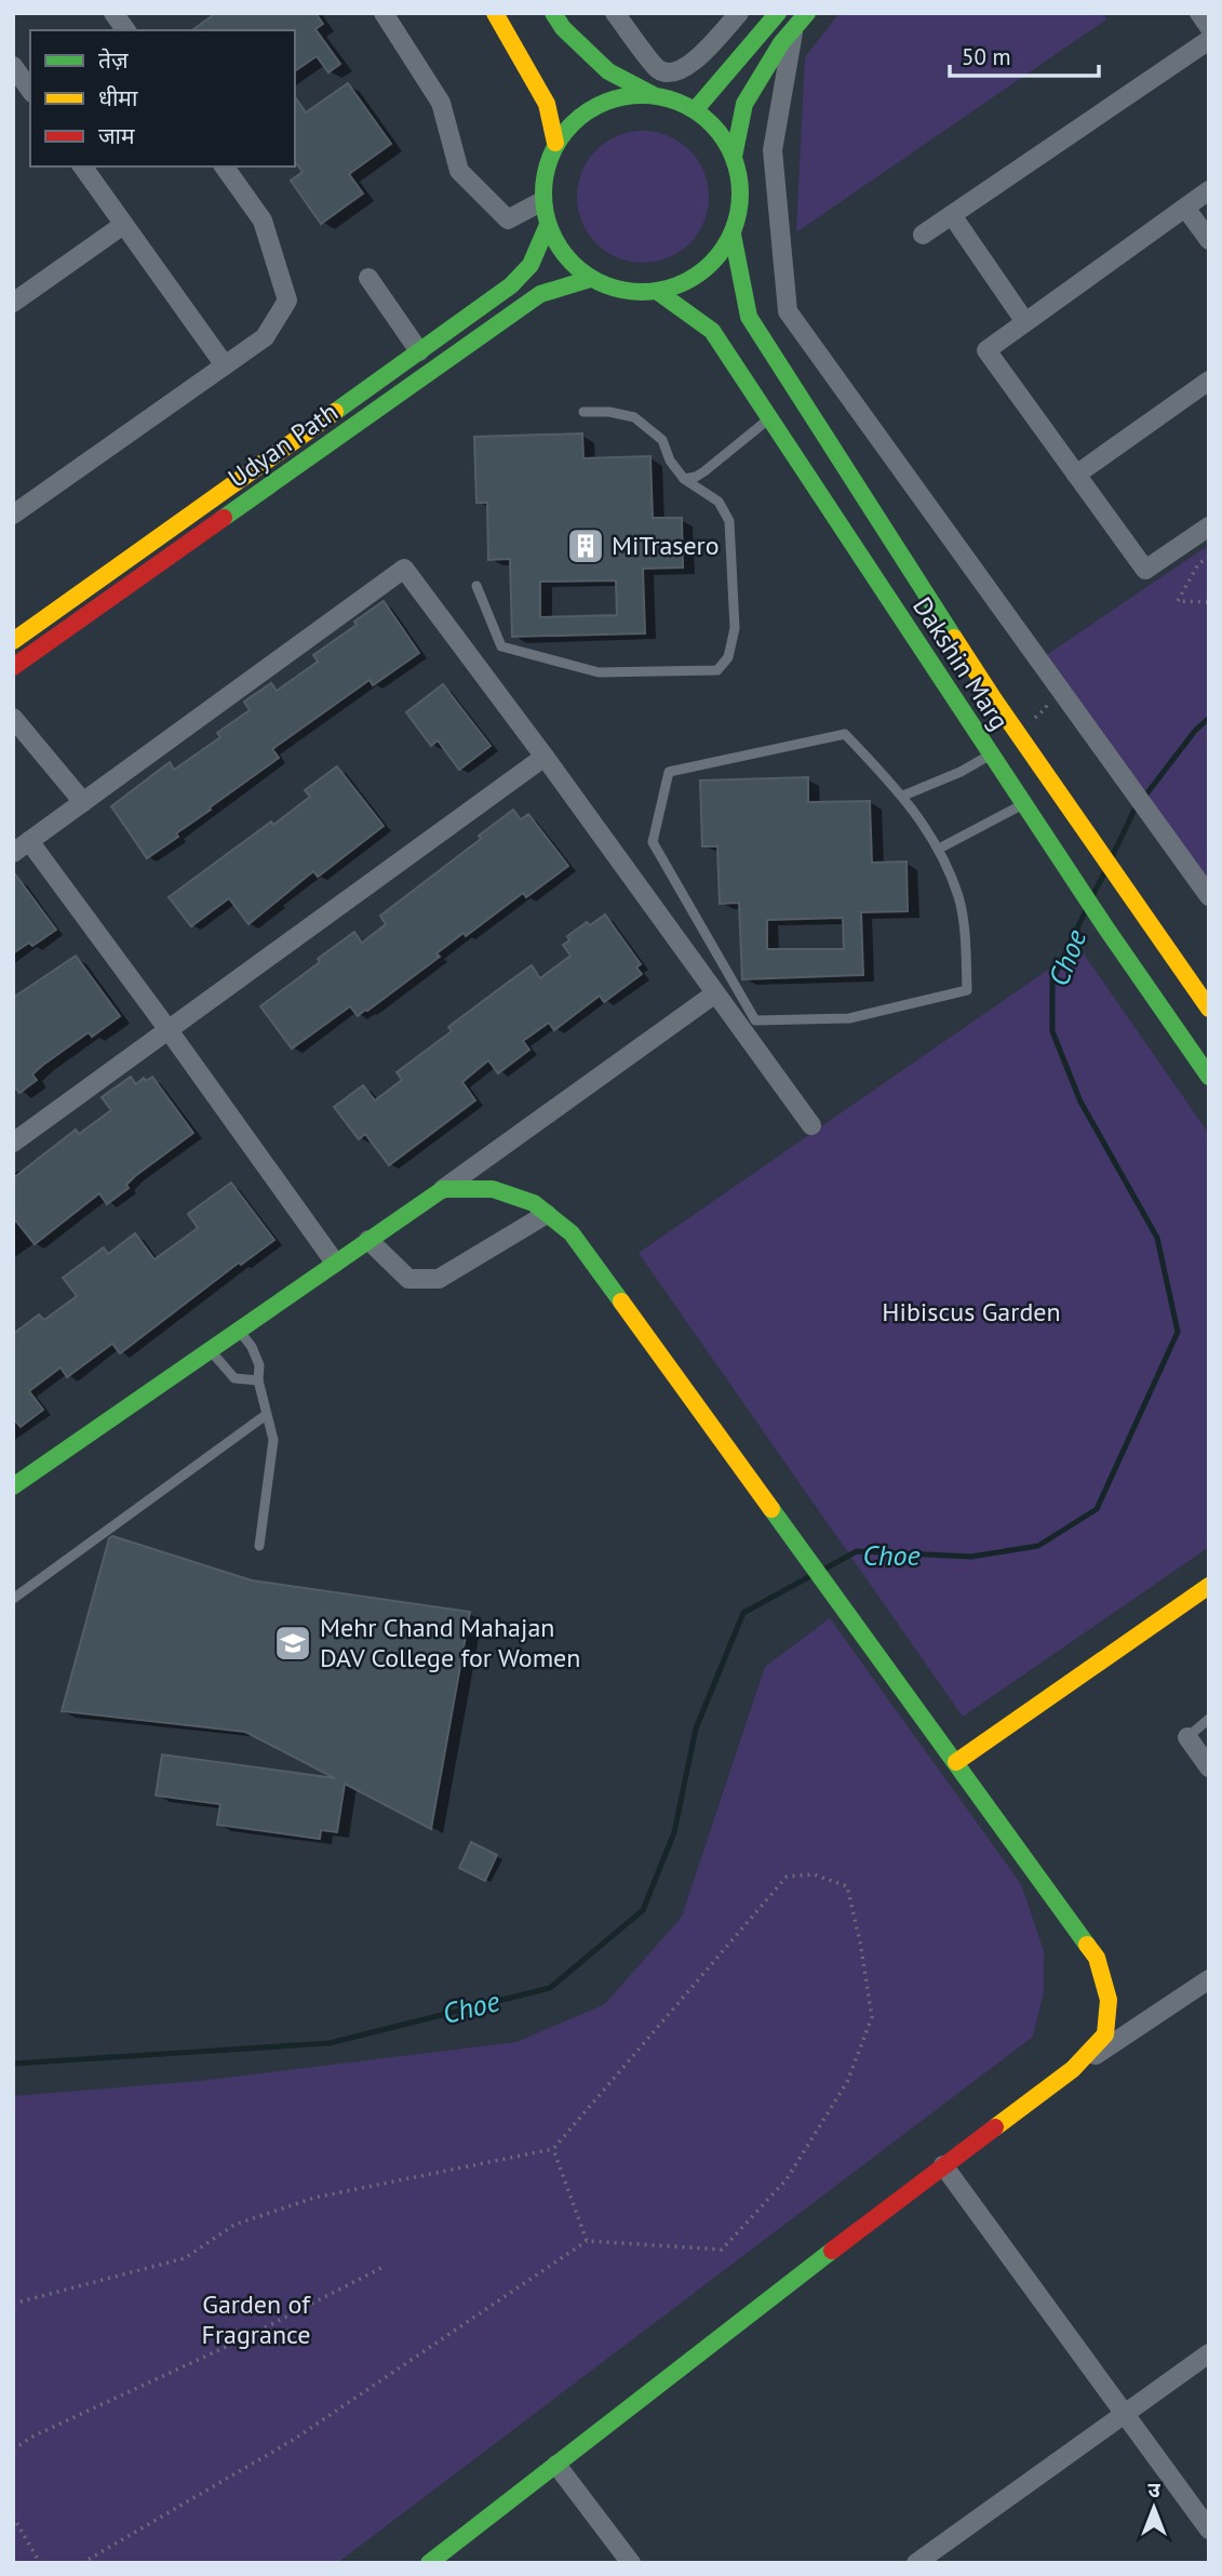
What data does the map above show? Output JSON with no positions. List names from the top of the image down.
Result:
{
  "streets": {
    "main road": ["Udyan Path", "Dakshin Marg"]
  },
  "crossings": [
    ["Udyan Path", "Dakshin Marg"]
  ],
  "water": ["Choe"],
  "parks": ["Hibiscus Garden", "Garden of Fragrance"],
  "places": {
    "building": ["MiTrasero"],
    "school or university": ["Mehr Chand Mahajan DAV College for Women"]
  },
  "legend": ["तेज़", "धीमा", "जाम"],
  "scale_bar": "50 m",
  "north": "top"
}
